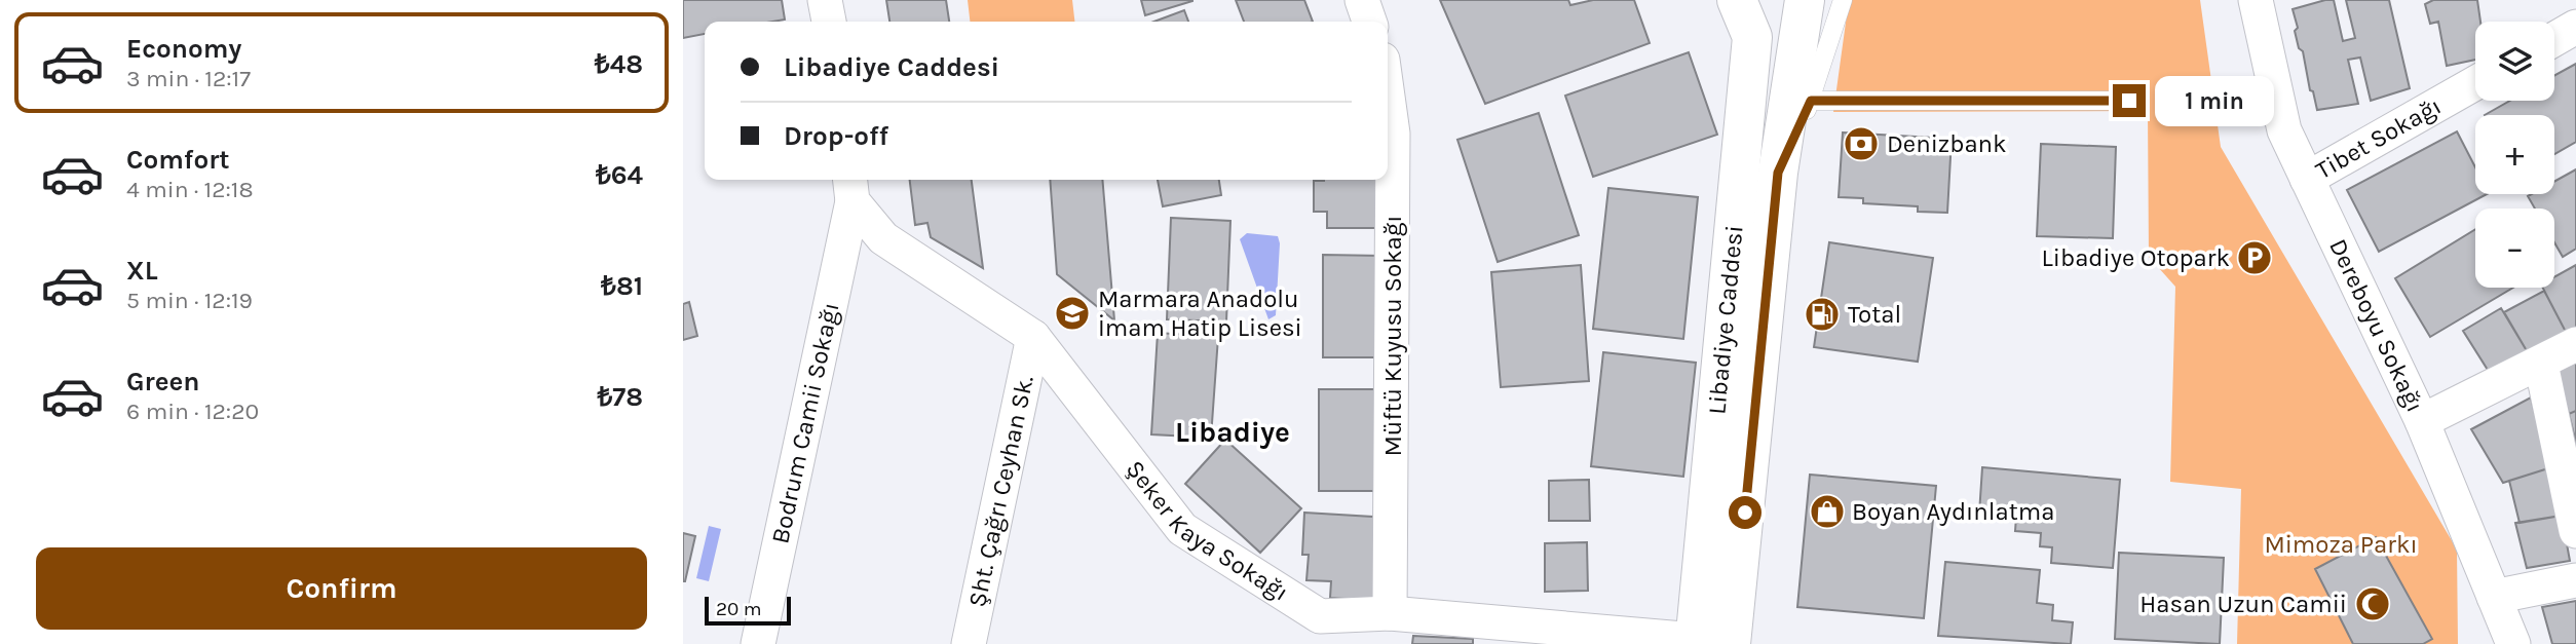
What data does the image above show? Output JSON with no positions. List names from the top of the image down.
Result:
{
  "streets": {
    "main road": ["Libadiye Caddesi"],
    "street": [
      "Tibet Sokağı",
      "Dereboyu Sokağı",
      "Müftü Kuyusu Sokağı",
      "Bodrum Camii Sokağı",
      "Şht. Çağrı Ceyhan Sk.",
      "Şeker Kaya Sokağı"
    ]
  },
  "crossings": [
    ["Tibet Sokağı", "Dereboyu Sokağı"],
    ["Libadiye Caddesi", "Şeker Kaya Sokağı"],
    ["Müftü Kuyusu Sokağı", "Şeker Kaya Sokağı"],
    ["Bodrum Camii Sokağı", "Şeker Kaya Sokağı"],
    ["Şht. Çağrı Ceyhan Sk.", "Şeker Kaya Sokağı"]
  ],
  "districts": ["Libadiye"],
  "parks": ["Mimoza Parkı"],
  "places": {
    "bank": ["Denizbank"],
    "parking": ["Libadiye Otopark"],
    "school or university": ["Marmara Anadolu İmam Hatip Lisesi"],
    "fuel station": ["Total"],
    "shop": ["Boyan Aydınlatma"],
    "mosque": ["Hasan Uzun Camii"]
  },
  "scale_bar": "20 m",
  "page": {
    "list": [
      {
        "name": "Economy",
        "note": "3 min · 12:17",
        "value": "₺48"
      },
      {
        "name": "Comfort",
        "note": "4 min · 12:18",
        "value": "₺64"
      },
      {
        "name": "XL",
        "note": "5 min · 12:19",
        "value": "₺81"
      },
      {
        "name": "Green",
        "note": "6 min · 12:20",
        "value": "₺78"
      }
    ],
    "map_buttons": ["+", "−"],
    "banner": ["Libadiye Caddesi", "Drop-off"],
    "bubble": "1 min",
    "buttons": "Confirm",
    "scale": "20 m"
  }
}
